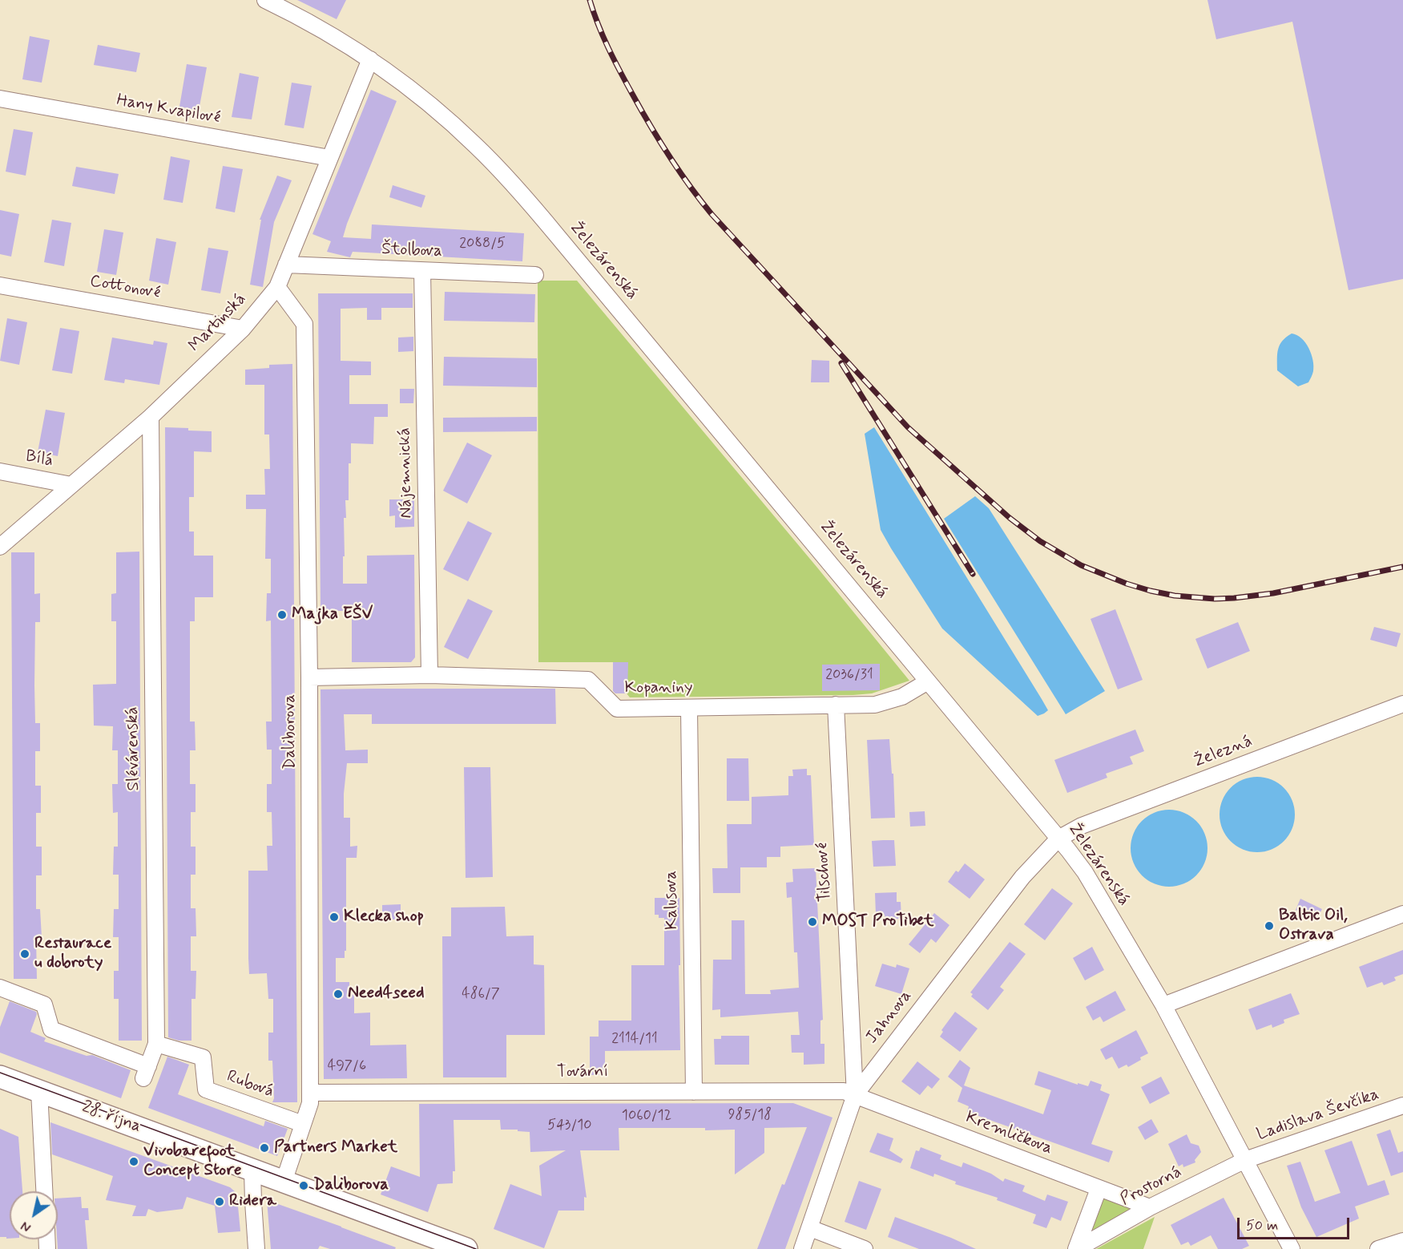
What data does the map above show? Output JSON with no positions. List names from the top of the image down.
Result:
{
  "streets": {
    "main road": ["28. října"],
    "street": [
      "Hany Kvapilové",
      "Štolbova",
      "Železárenská",
      "Cottonové",
      "Martinská",
      "Bílá",
      "Nájemnická",
      "Kopaniny",
      "Daliborova",
      "Slévárenská",
      "Železná",
      "Tilschové",
      "Kalusova",
      "Jahnova",
      "Tovární",
      "Rubová",
      "Ladislava Ševčíka",
      "Kremličkova",
      "Prostorná"
    ]
  },
  "crossings": [
    ["Hany Kvapilové", "Martinská"],
    ["Štolbova", "Martinská"],
    ["Štolbova", "Nájemnická"],
    ["Železárenská", "Martinská"],
    ["Železárenská", "Kopaniny"],
    ["Železárenská", "Železná"],
    ["Železárenská", "Jahnova"],
    ["Železárenská", "Ladislava Ševčíka"],
    ["Železárenská", "Prostorná"],
    ["Cottonové", "Martinská"],
    ["Martinská", "Bílá"],
    ["Martinská", "Daliborova"],
    ["Martinská", "Slévárenská"],
    ["Nájemnická", "Kopaniny"],
    ["Kopaniny", "Daliborova"],
    ["Kopaniny", "Tilschové"],
    ["Kopaniny", "Kalusova"],
    ["Daliborova", "Tovární"],
    ["Daliborova", "Rubová"],
    ["Daliborova", "28. října"],
    ["Slévárenská", "Rubová"],
    ["Železná", "Jahnova"],
    ["Tilschové", "Jahnova"],
    ["Tilschové", "Tovární"],
    ["Tilschové", "Kremličkova"],
    ["Kalusova", "Tovární"],
    ["Jahnova", "Tovární"],
    ["Jahnova", "Kremličkova"],
    ["Tovární", "Kremličkova"],
    ["Ladislava Ševčíka", "Prostorná"],
    ["Kremličkova", "Prostorná"]
  ],
  "places": [
    "Majka EŠV",
    "Klecka shop",
    "MOST ProTibet",
    "Baltic Oil, Ostrava",
    "Restaurace u dobroty",
    "Need4seed",
    "Partners Market",
    "Vivobarefoot Concept Store",
    "Daliborova",
    "Ridera"
  ],
  "house_numbers": [
    "2088/5",
    "2036/31",
    "486/7",
    "2114/11",
    "497/6",
    "985/18",
    "1060/12",
    "543/10"
  ],
  "scale_bar": "50 m",
  "north": "bottom left"
}
